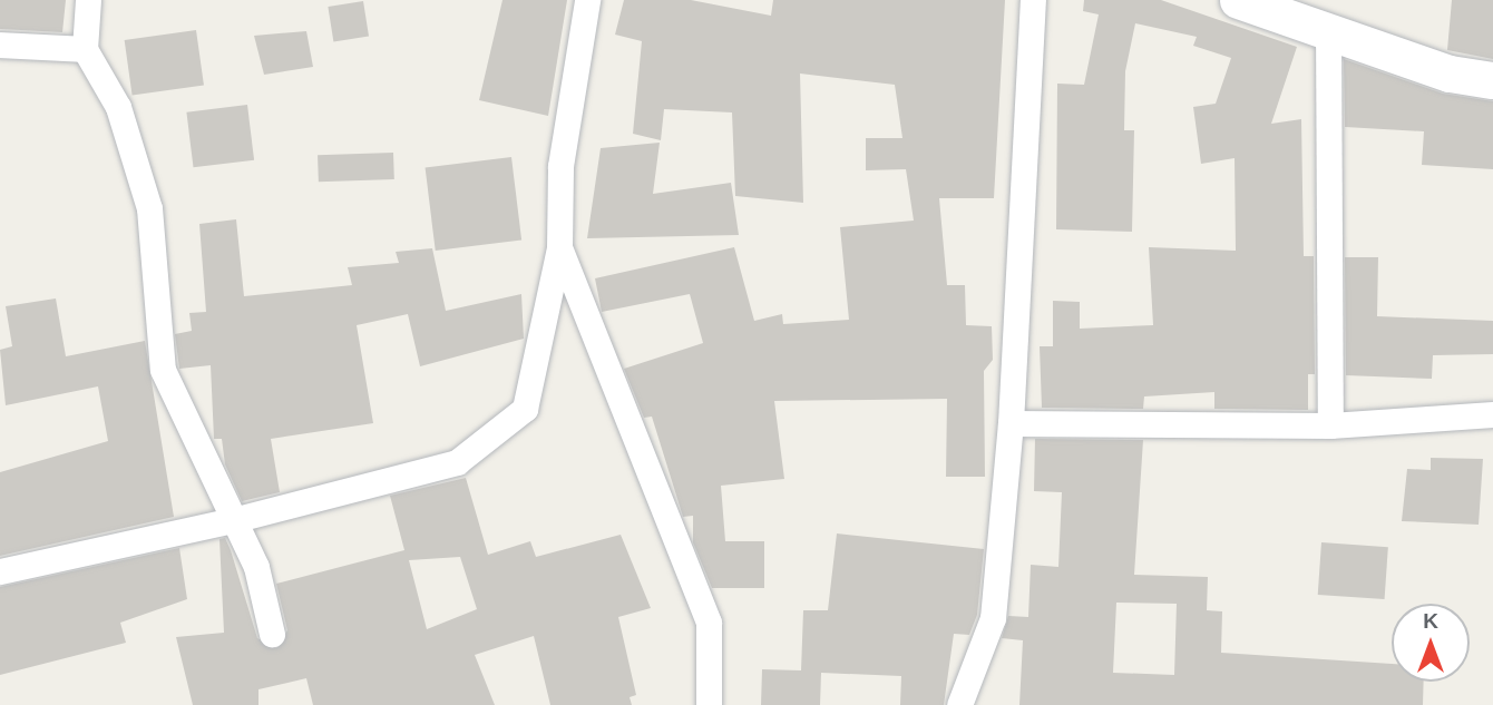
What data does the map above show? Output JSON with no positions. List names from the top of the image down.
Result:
{
  "north": "top"
}
